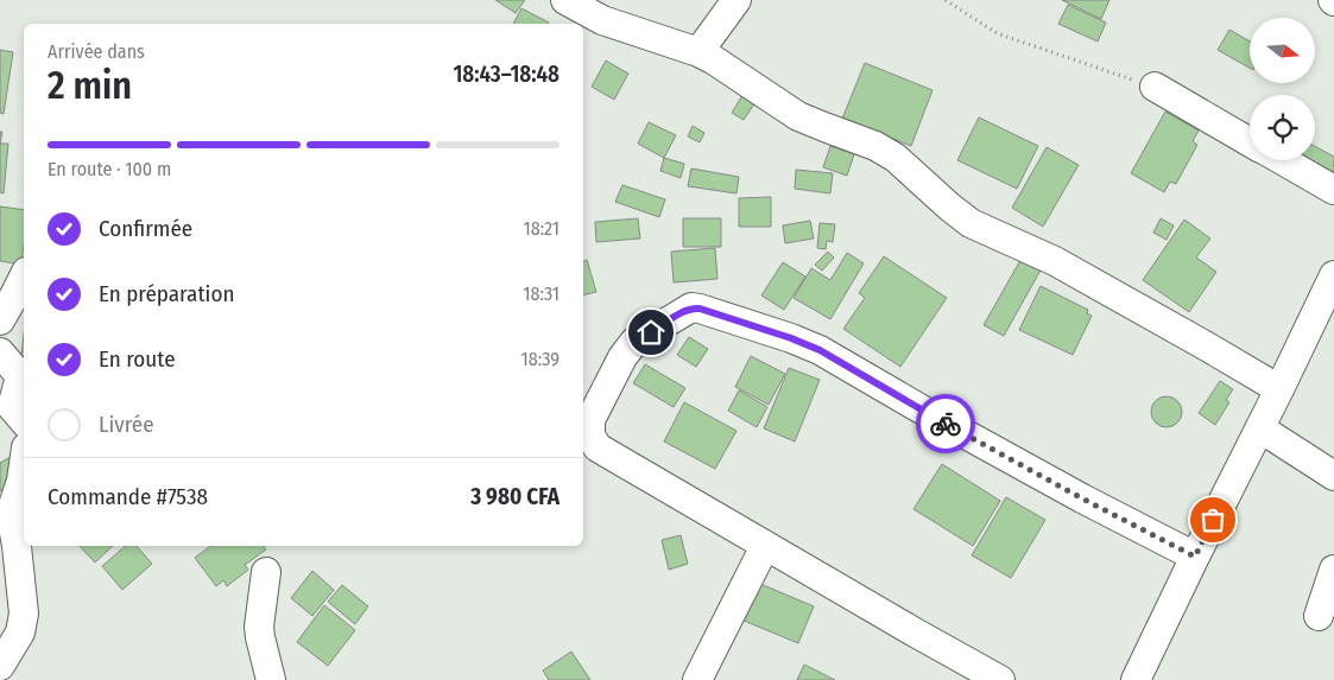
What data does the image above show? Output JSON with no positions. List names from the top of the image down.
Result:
{
  "north": "right",
  "page": {
    "heading": ["2 min", "Arrivée dans", "18:43–18:48"],
    "panel": ["Commande #7538", "3 980 CFA"],
    "bar": "En route · 100 m",
    "list": [
      ["Confirmée", "18:21"],
      ["En préparation", "18:31"],
      ["En route", "18:39"],
      "Livrée"
    ]
  }
}
